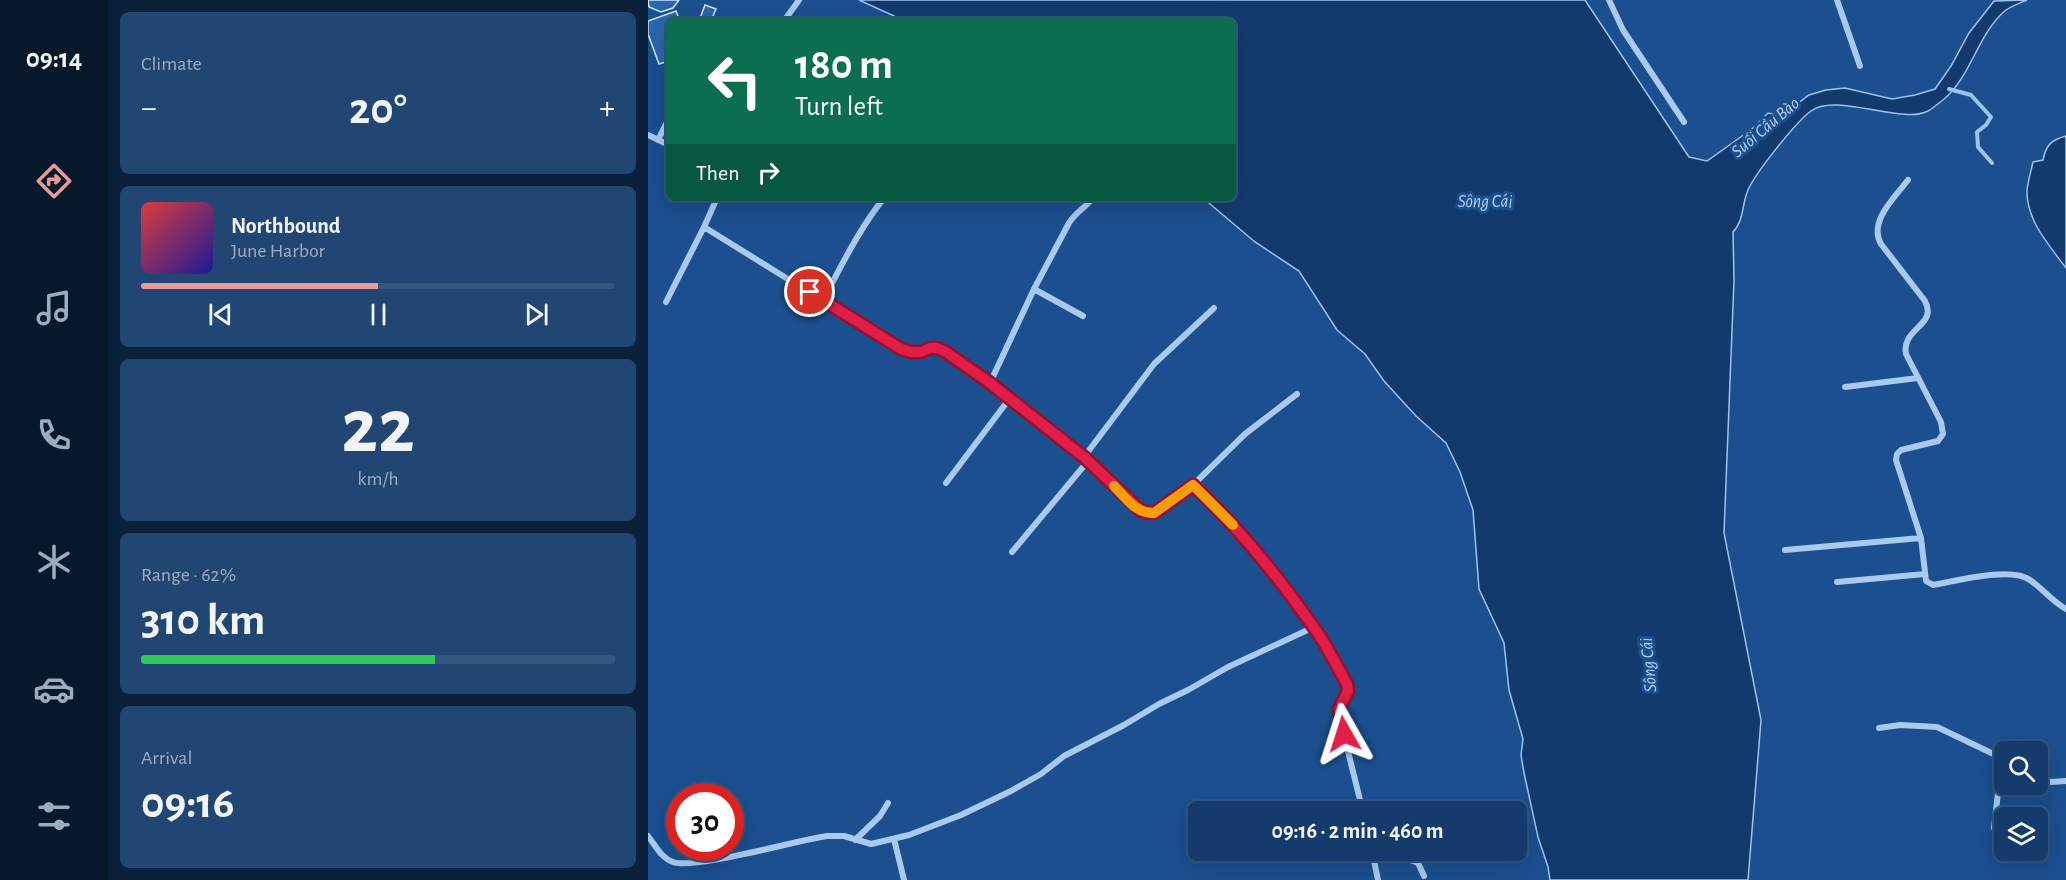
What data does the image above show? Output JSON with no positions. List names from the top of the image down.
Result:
{
  "water": ["Suối Cầu Bào", "Sông Cái"],
  "page": {
    "tabs": "09:14",
    "tile": [
      "Climate",
      ["22", "km/h"],
      ["Range · 62%", "310 km"],
      ["Arrival", "09:16"]
    ],
    "turn": ["180 m", "Turn left"],
    "heat": ["−", "20°", "+"],
    "then": "Then",
    "song": ["Northbound", "June Harbor"],
    "limit": "30",
    "trip": "09:16 · 2 min · 460 m"
  }
}
